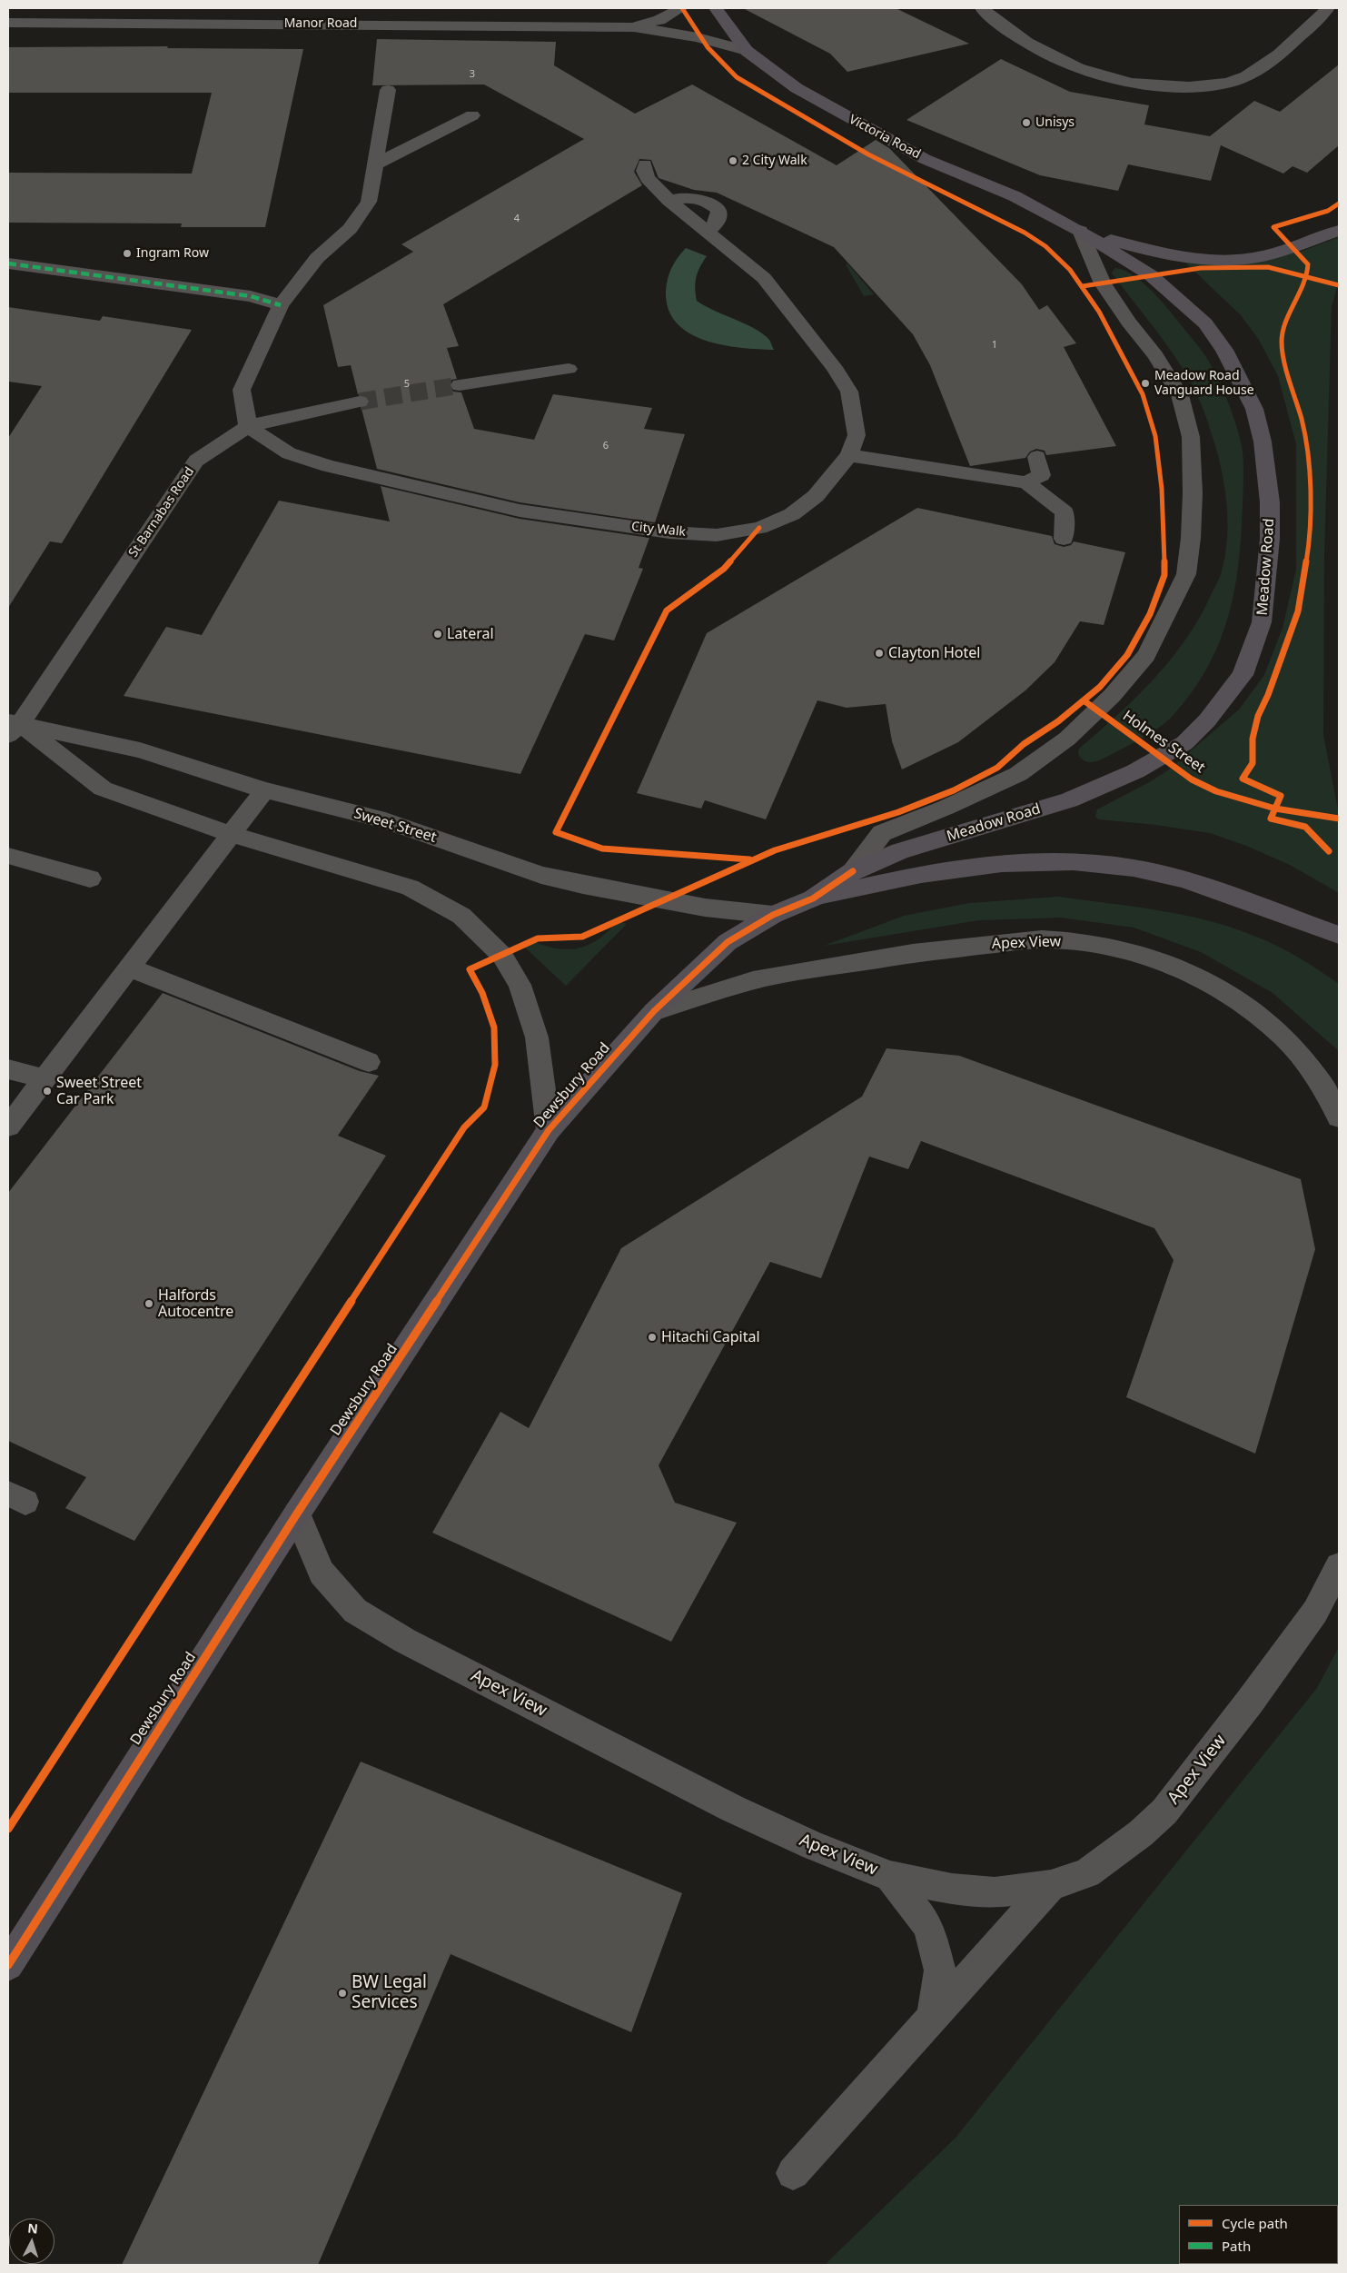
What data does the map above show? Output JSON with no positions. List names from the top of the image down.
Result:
{
  "streets": {
    "main road": ["Victoria Road", "Meadow Road", "Dewsbury Road"],
    "street": [
      "Manor Road",
      "St Barnabas Road",
      "City Walk",
      "Sweet Street",
      "Apex View"
    ],
    "cycle path": ["Holmes Street"]
  },
  "crossings": [
    ["Manor Road", "Victoria Road"],
    ["Victoria Road", "Meadow Road"],
    ["St Barnabas Road", "City Walk"],
    ["St Barnabas Road", "Sweet Street"],
    ["Meadow Road", "Dewsbury Road"],
    ["Sweet Street", "Dewsbury Road"],
    ["Apex View", "Dewsbury Road"]
  ],
  "places": [
    "Unisys",
    "2 City Walk",
    "Ingram Row",
    "Meadow Road Vanguard House",
    "Lateral",
    "Clayton Hotel",
    "Sweet Street Car Park",
    "Halfords Autocentre",
    "Hitachi Capital",
    "BW Legal Services"
  ],
  "house_numbers": [
    "3",
    "4",
    "1",
    "5",
    "6"
  ],
  "legend": ["Cycle path", "Path"],
  "north": "top"
}
